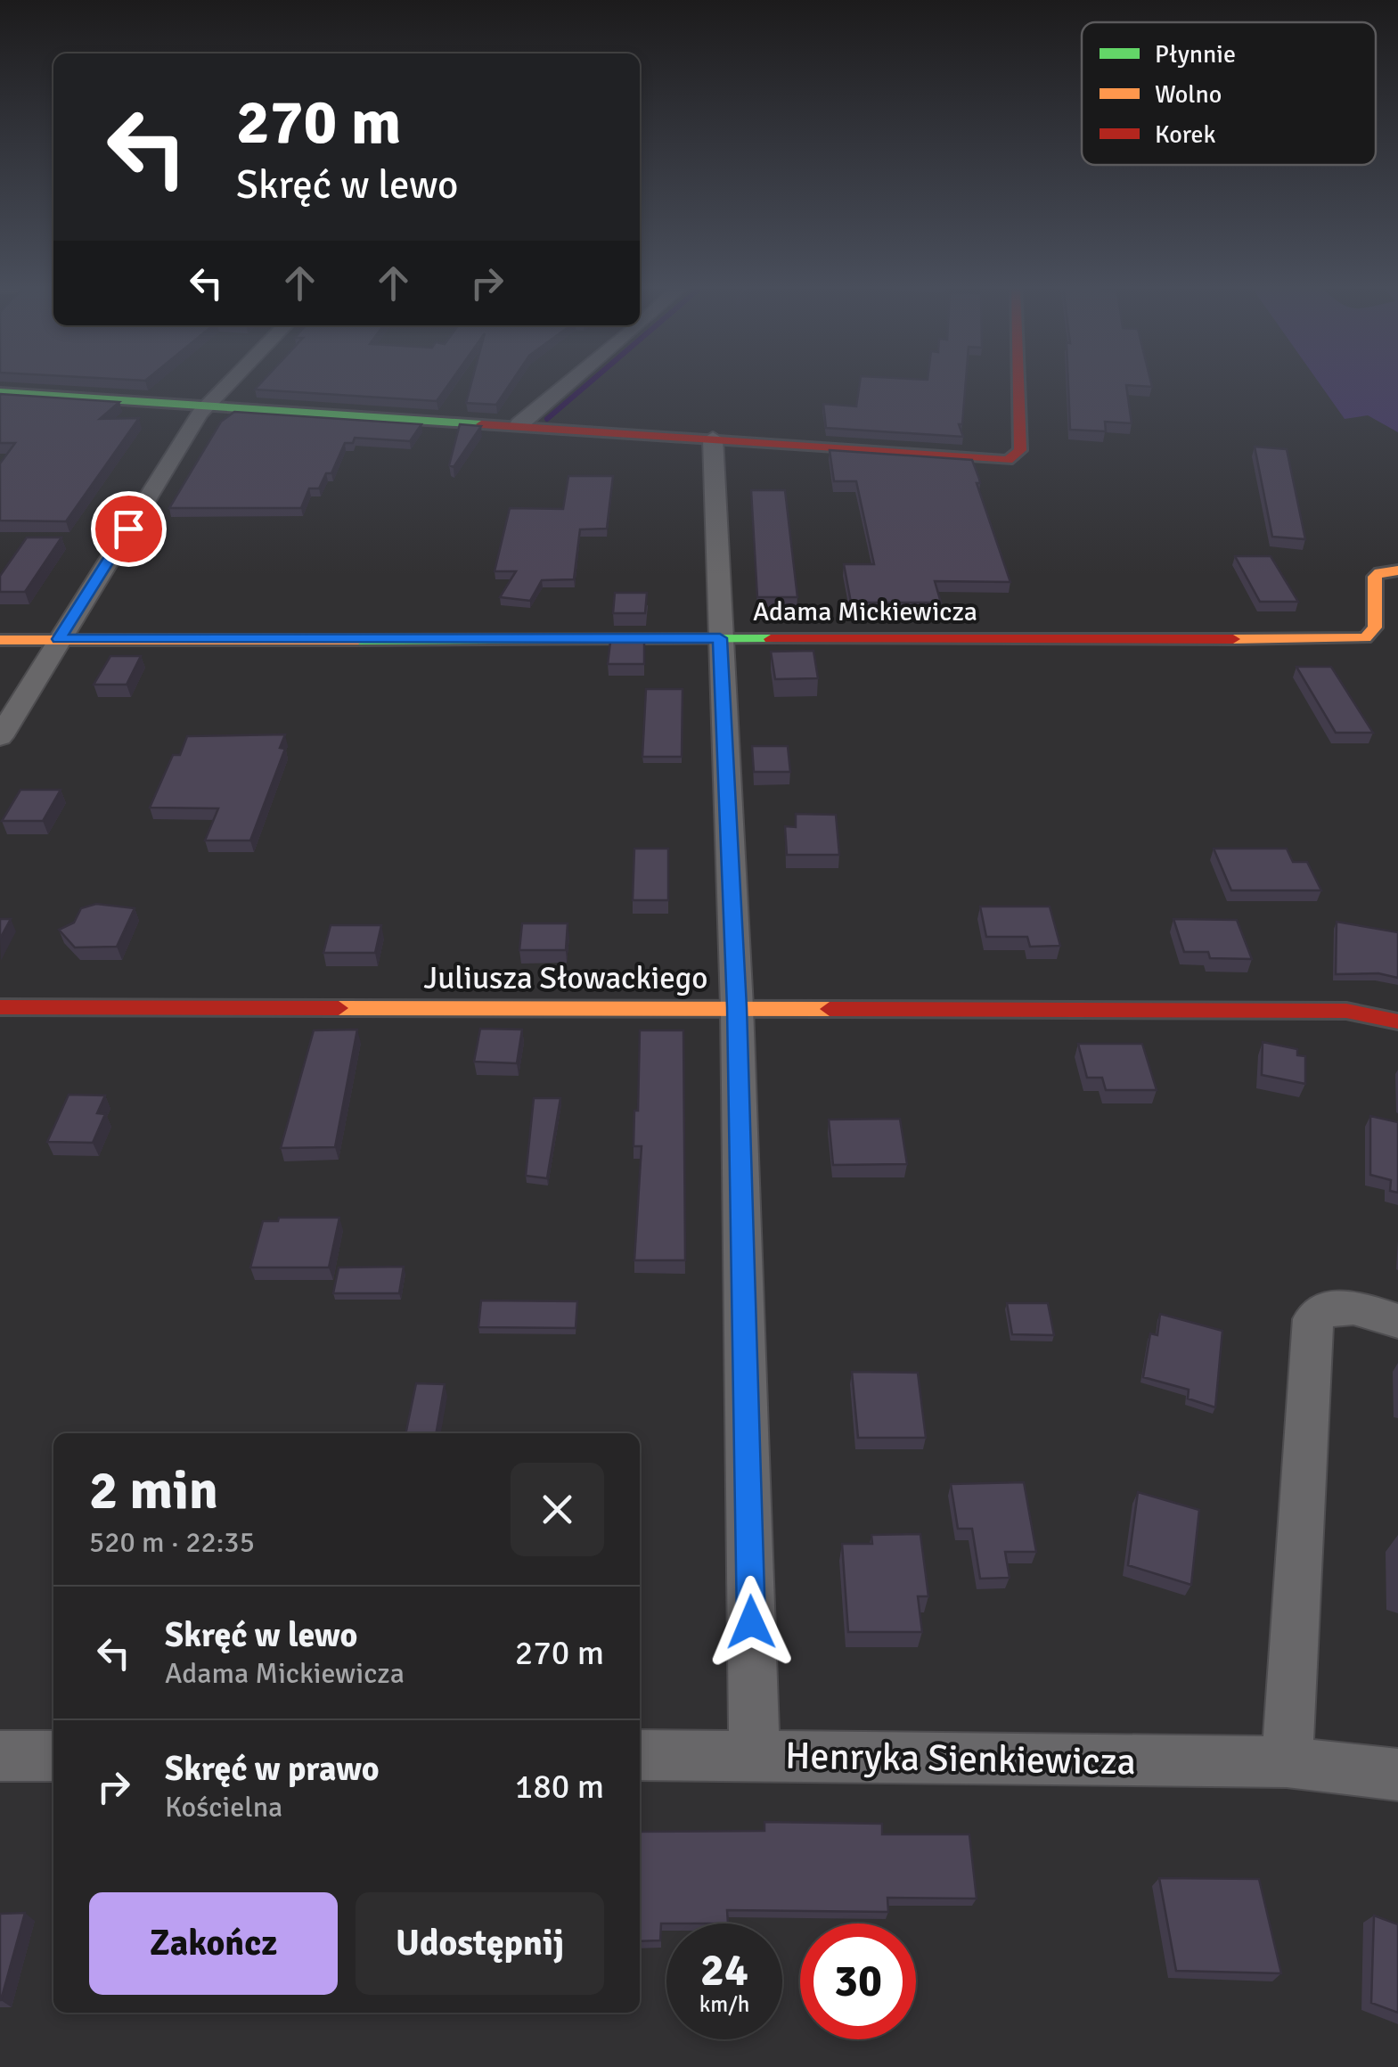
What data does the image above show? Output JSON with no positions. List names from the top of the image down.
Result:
{
  "streets": {
    "street": ["Adama Mickiewicza", "Juliusza Słowackiego", "Henryka Sienkiewicza"]
  },
  "legend": ["Płynnie", "Wolno", "Korek"],
  "page": {
    "turn": ["270 m", "Skręć w lewo"],
    "heading": ["2 min", "520 m · 22:35"],
    "list": [
      {
        "name": "Skręć w lewo",
        "note": "Adama Mickiewicza",
        "value": "270 m"
      },
      {
        "name": "Skręć w prawo",
        "note": "Kościelna",
        "value": "180 m"
      }
    ],
    "buttons": ["Zakończ", "Udostępnij"],
    "speed": "24 km/h",
    "limit": "30"
  }
}
